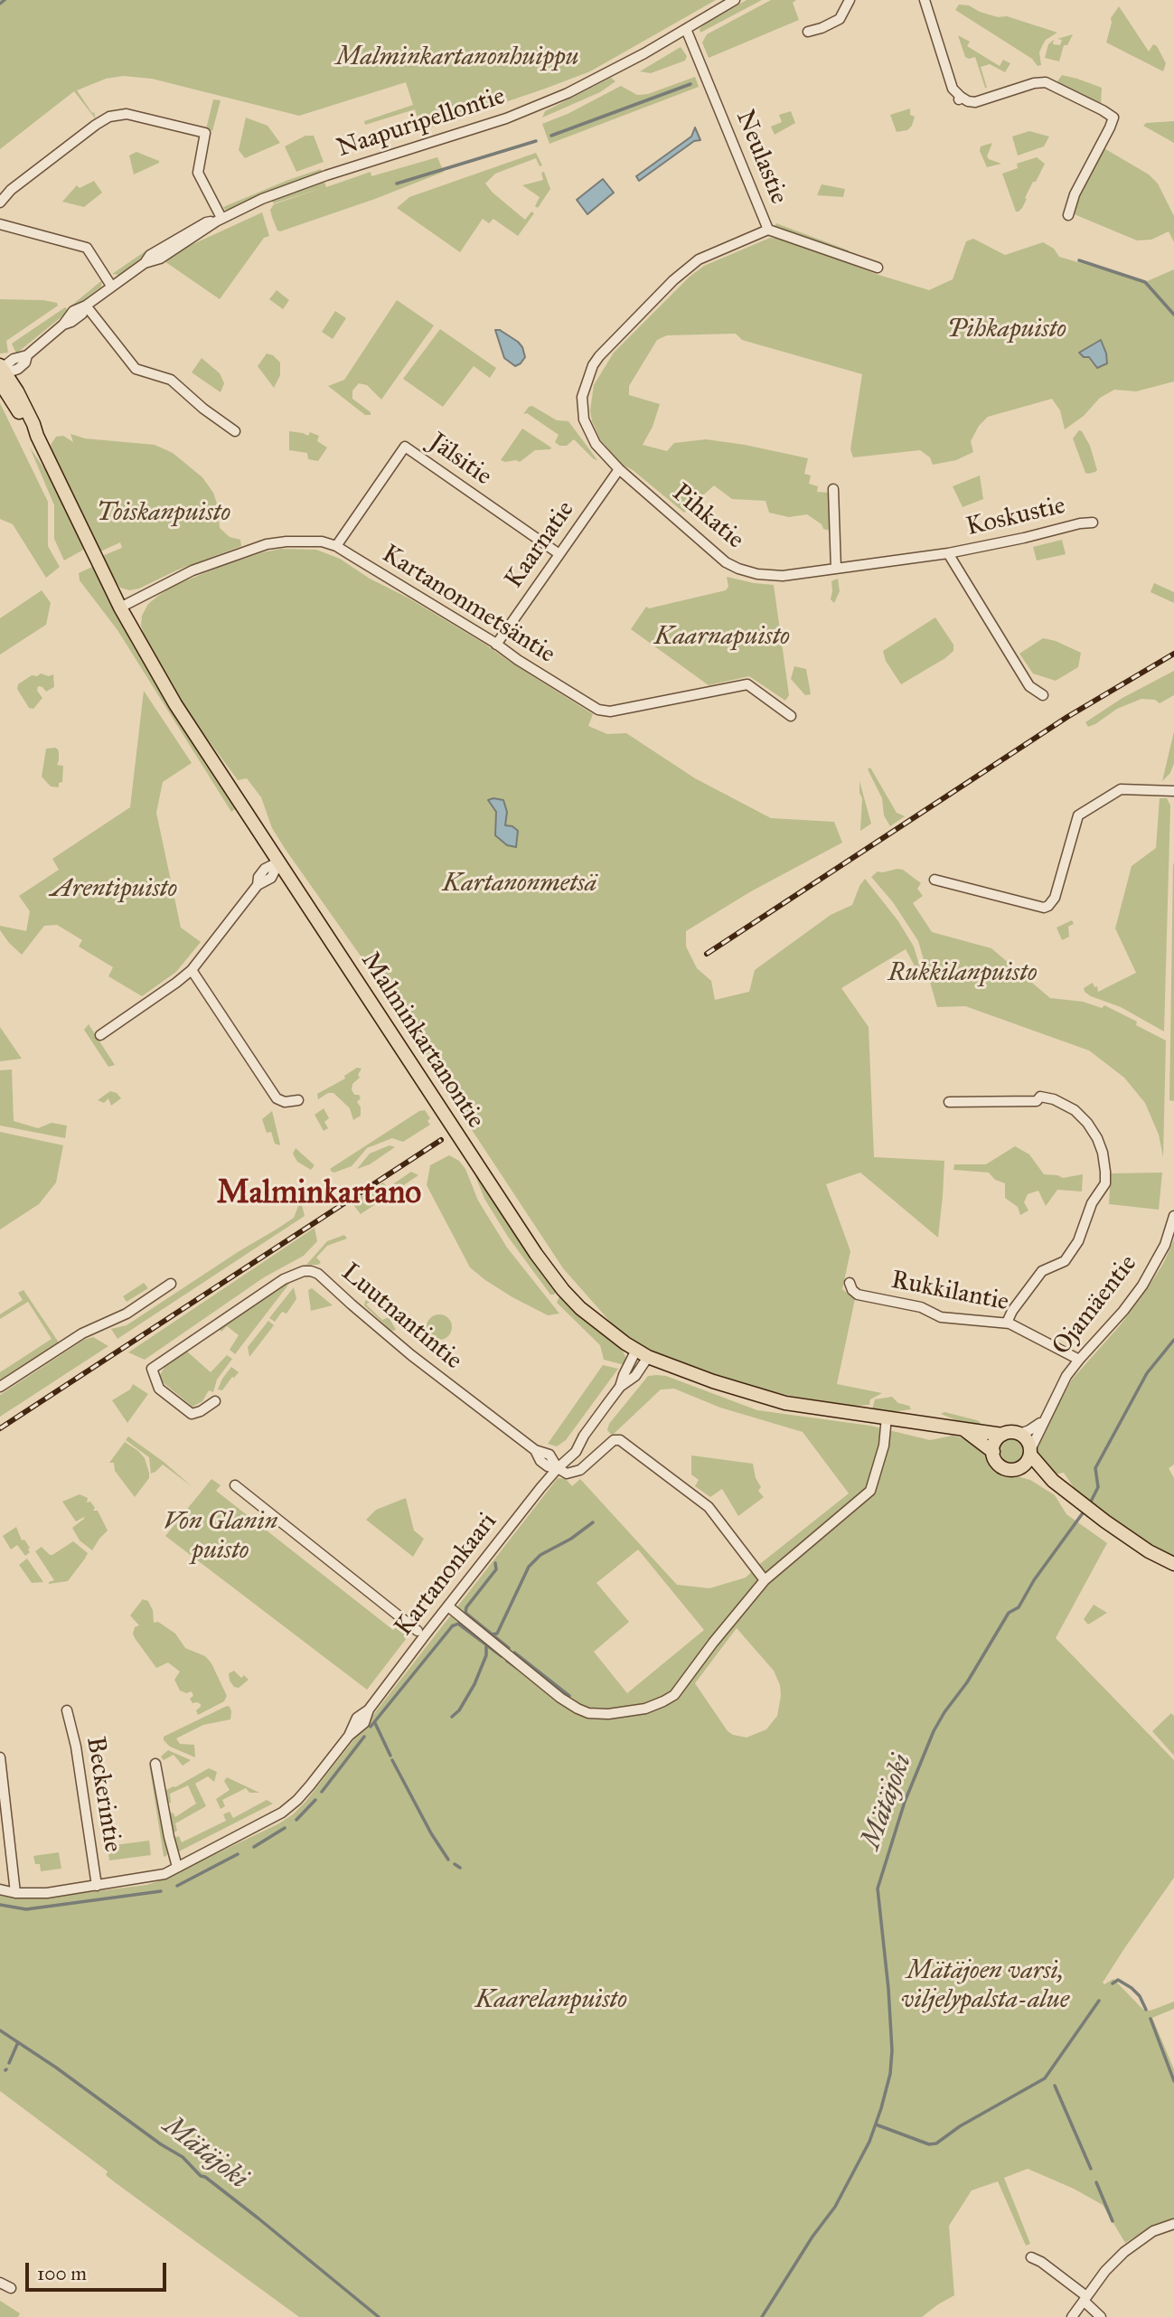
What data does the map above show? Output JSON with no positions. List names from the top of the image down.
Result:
{
  "streets": {
    "main road": ["Malminkartanontie"],
    "street": [
      "Naapuripellontie",
      "Neulastie",
      "Jälsitie",
      "Pihkatie",
      "Koskustie",
      "Kaarnatie",
      "Kartanonmetsäntie",
      "Rukkilantie",
      "Ojamäentie",
      "Luutnantintie",
      "Kartanonkaari",
      "Beckerintie"
    ]
  },
  "crossings": [
    ["Naapuripellontie", "Neulastie"],
    ["Naapuripellontie", "Malminkartanontie"],
    ["Neulastie", "Pihkatie"],
    ["Jälsitie", "Kaarnatie"],
    ["Jälsitie", "Kartanonmetsäntie"],
    ["Pihkatie", "Koskustie"],
    ["Pihkatie", "Kaarnatie"],
    ["Kaarnatie", "Kartanonmetsäntie"],
    ["Kartanonmetsäntie", "Malminkartanontie"],
    ["Malminkartanontie", "Ojamäentie"],
    ["Malminkartanontie", "Kartanonkaari"],
    ["Rukkilantie", "Ojamäentie"],
    ["Luutnantintie", "Kartanonkaari"],
    ["Kartanonkaari", "Beckerintie"]
  ],
  "districts": ["Malminkartano"],
  "water": ["Mätäjoki"],
  "parks": [
    "Malminkartanonhuippu",
    "Pihkapuisto",
    "Toiskanpuisto",
    "Kaarnapuisto",
    "Kartanonmetsä",
    "Arentipuisto",
    "Rukkilanpuisto",
    "Von Glanin puisto",
    "Mätäjoen varsi, viljelypalsta-alue",
    "Kaarelanpuisto"
  ],
  "scale_bar": "100 m"
}
